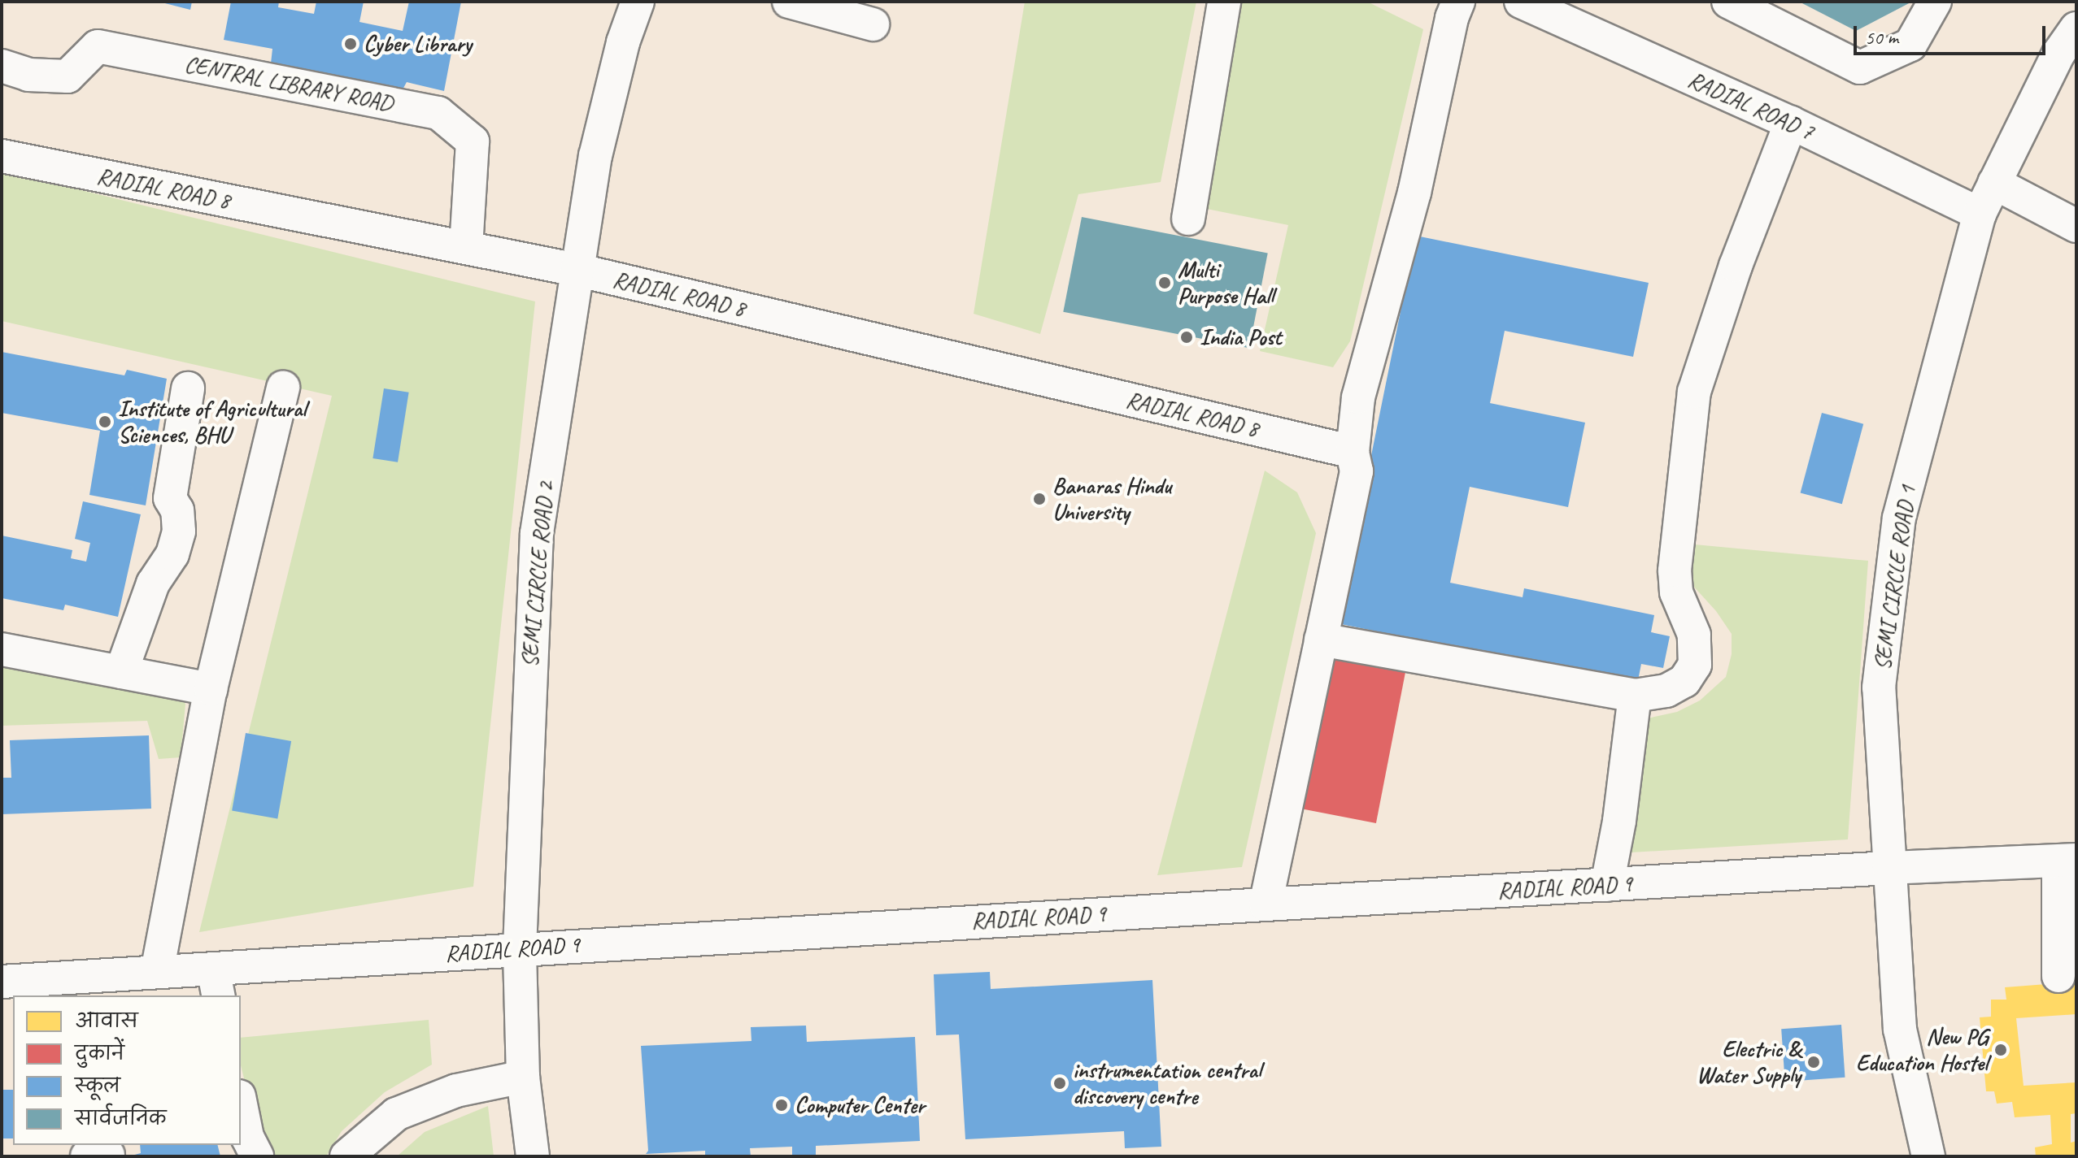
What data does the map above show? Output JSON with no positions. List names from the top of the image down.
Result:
{
  "streets": {
    "lane": [
      "CENTRAL LIBRARY ROAD",
      "RADIAL ROAD 7",
      "RADIAL ROAD 8",
      "SEMI CIRCLE ROAD 2",
      "SEMI CIRCLE ROAD 1",
      "RADIAL ROAD 9"
    ]
  },
  "crossings": [
    ["CENTRAL LIBRARY ROAD", "RADIAL ROAD 8"],
    ["RADIAL ROAD 7", "SEMI CIRCLE ROAD 1"],
    ["RADIAL ROAD 8", "SEMI CIRCLE ROAD 2"],
    ["SEMI CIRCLE ROAD 2", "RADIAL ROAD 9"],
    ["SEMI CIRCLE ROAD 1", "RADIAL ROAD 9"]
  ],
  "places": [
    "Cyber Library",
    "Multi Purpose Hall",
    "India Post",
    "Institute of Agricultural Sciences, BHU",
    "Banaras Hindu University",
    "New PG Education Hostel",
    "Electric & Water Supply",
    "instrumentation central discovery centre",
    "Computer Center"
  ],
  "legend": [
    "आवास",
    "दुकानें",
    "स्कूल",
    "सार्वजनिक"
  ],
  "scale_bar": "50 m"
}
